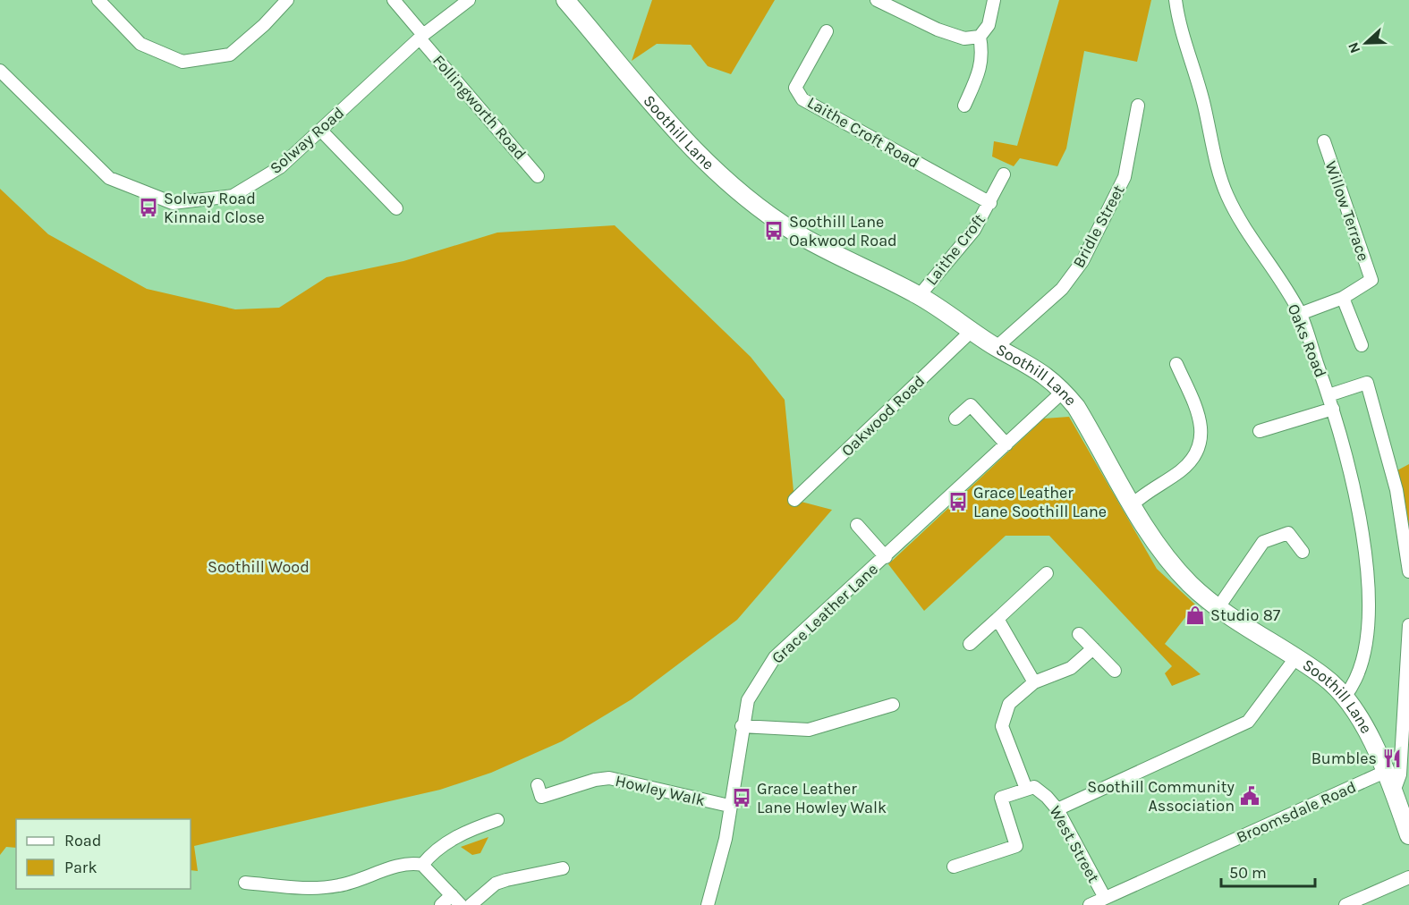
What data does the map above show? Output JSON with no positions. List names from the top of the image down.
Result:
{
  "streets": {
    "main road": ["Soothill Lane"],
    "street": [
      "Follingworth Road",
      "Laithe Croft Road",
      "Solway Road",
      "Willow Terrace",
      "Bridle Street",
      "Laithe Croft",
      "Oaks Road",
      "Oakwood Road",
      "Grace Leather Lane",
      "Howley Walk",
      "Broomsdale Road",
      "West Street"
    ]
  },
  "crossings": [
    ["Follingworth Road", "Solway Road"],
    ["Soothill Lane", "Bridle Street"],
    ["Soothill Lane", "Laithe Croft"],
    ["Soothill Lane", "Oaks Road"],
    ["Soothill Lane", "Oakwood Road"],
    ["Soothill Lane", "Grace Leather Lane"],
    ["Soothill Lane", "Broomsdale Road"],
    ["Laithe Croft Road", "Laithe Croft"],
    ["Grace Leather Lane", "Howley Walk"],
    ["Broomsdale Road", "West Street"]
  ],
  "parks": ["Soothill Wood"],
  "places": {
    "bus stop": [
      "Solway Road Kinnaid Close",
      "Soothill Lane Oakwood Road",
      "Grace Leather Lane Soothill Lane",
      "Grace Leather Lane Howley Walk"
    ],
    "shop": ["Studio 87"],
    "restaurant": ["Bumbles"],
    "public building": ["Soothill Community Association"]
  },
  "legend": ["Road", "Park"],
  "scale_bar": "50 m",
  "north": "left"
}
